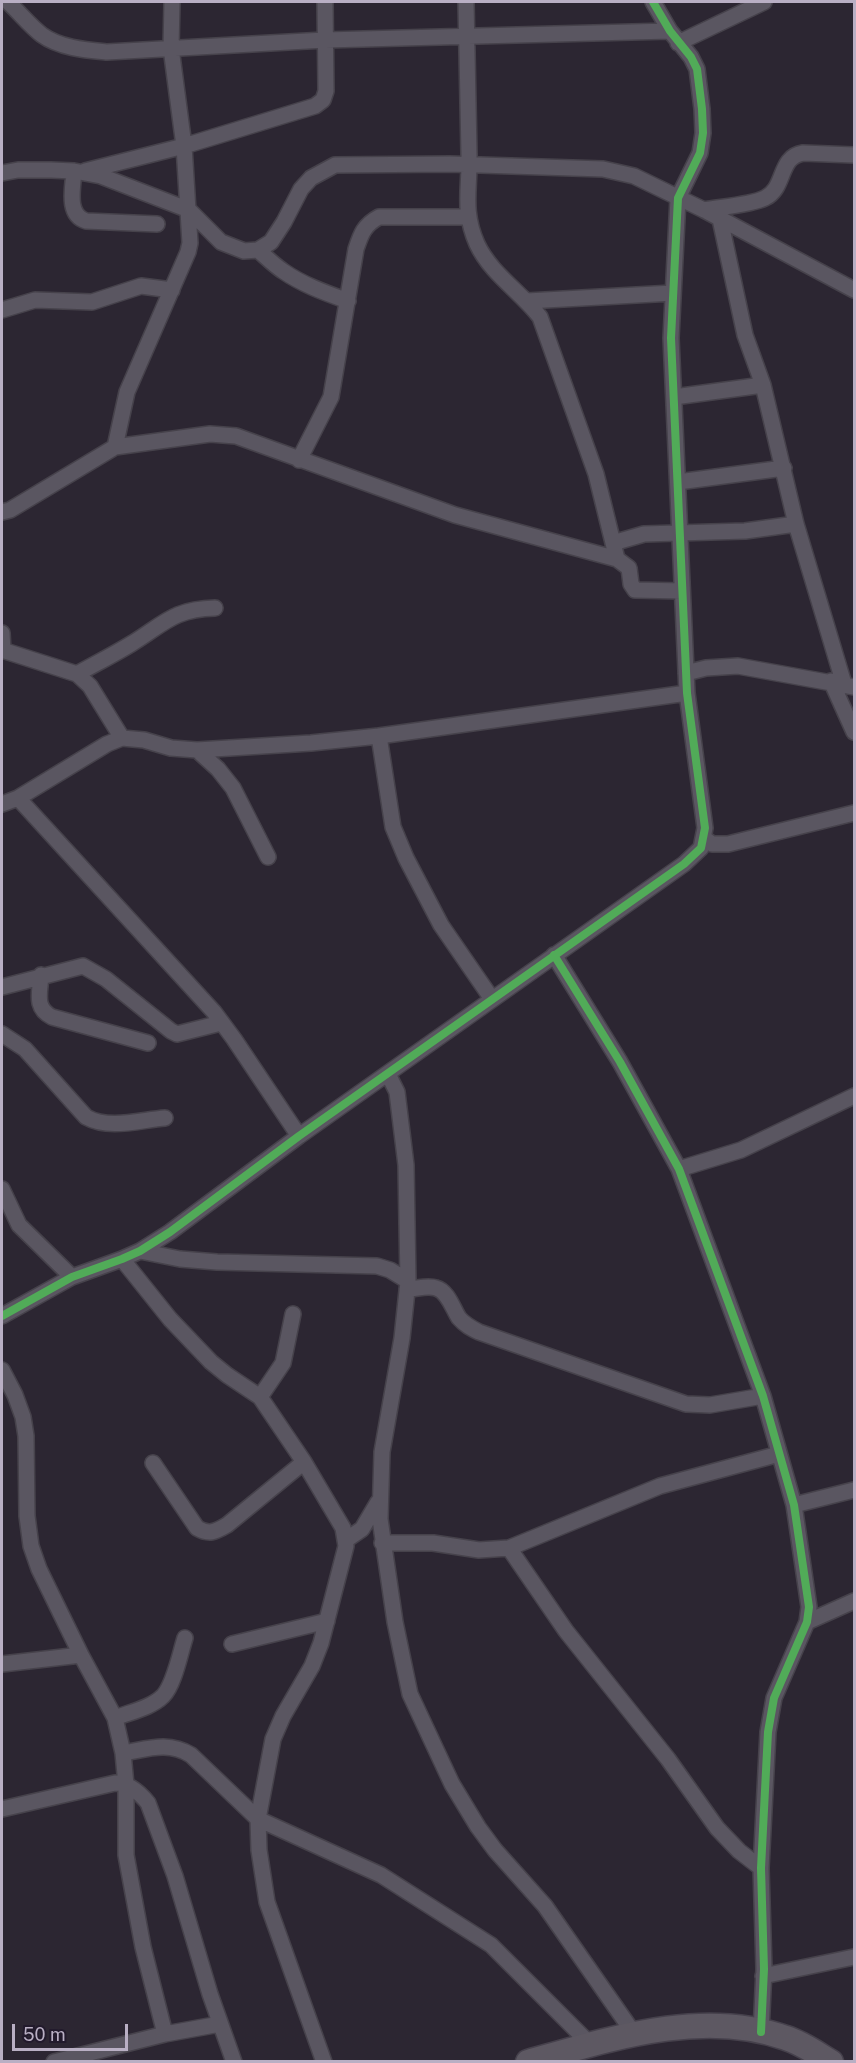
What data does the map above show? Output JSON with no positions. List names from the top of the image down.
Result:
{
  "scale_bar": "50 m"
}
